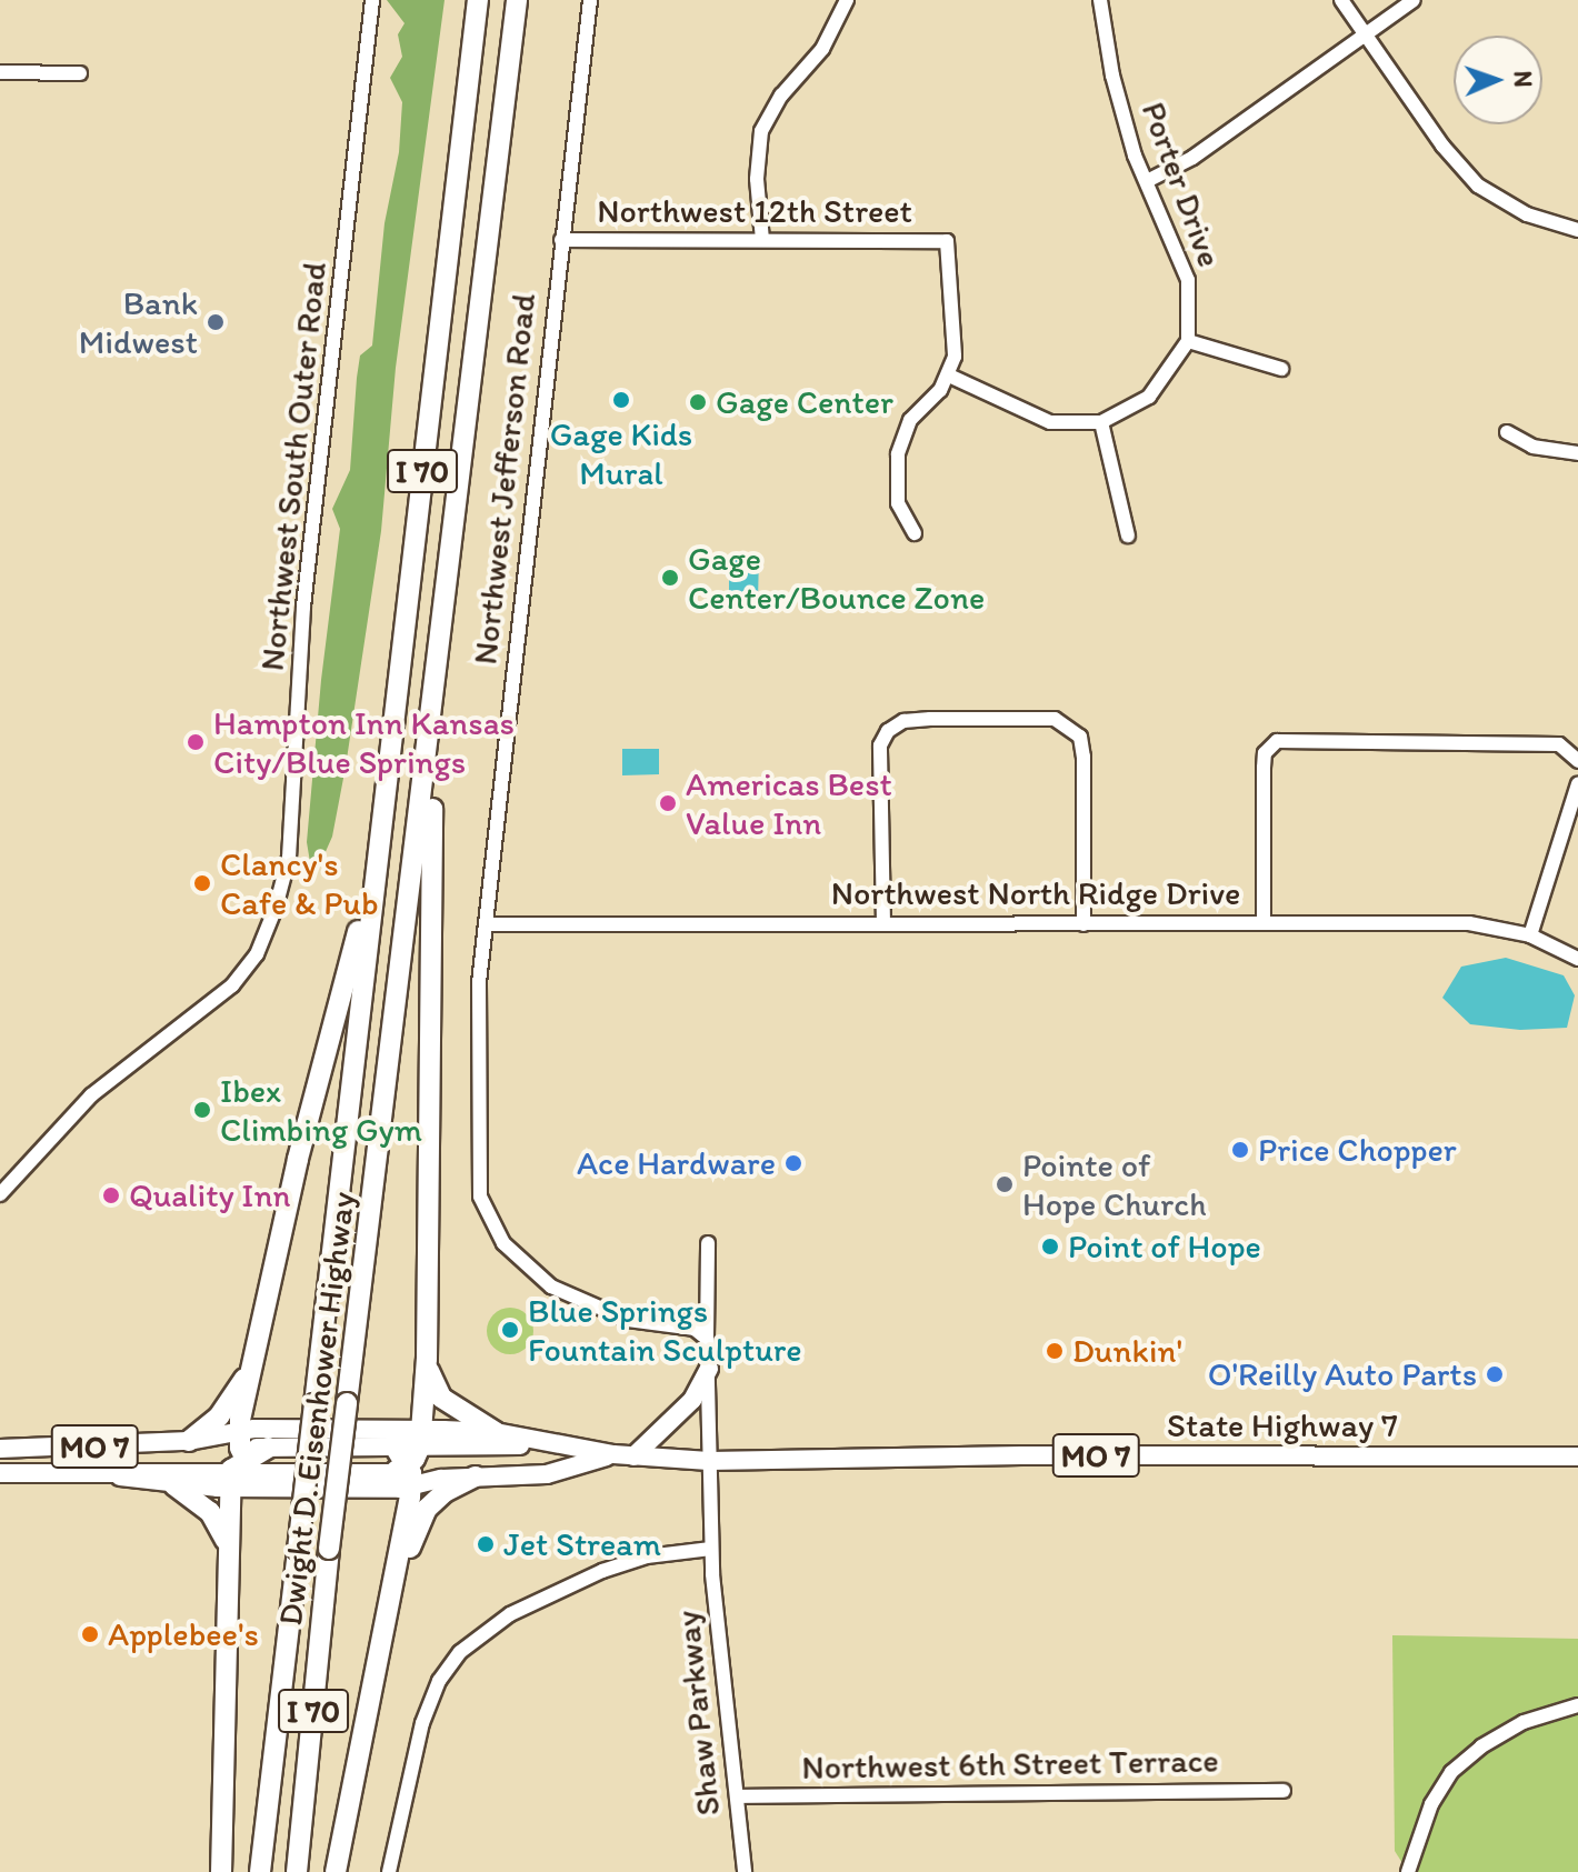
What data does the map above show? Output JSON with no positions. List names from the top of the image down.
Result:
{
  "streets": {
    "highway": ["I 70", "Dwight D. Eisenhower Highway"],
    "main road": ["State Highway 7", "MO 7"],
    "street": [
      "Porter Drive",
      "Northwest 12th Street",
      "Northwest South Outer Road",
      "Northwest Jefferson Road",
      "Northwest North Ridge Drive",
      "Shaw Parkway",
      "Northwest 6th Street Terrace"
    ]
  },
  "crossings": [
    ["Northwest 12th Street", "Northwest Jefferson Road"],
    ["Northwest Jefferson Road", "Northwest North Ridge Drive"],
    ["State Highway 7", "MO 7"],
    ["State Highway 7", "Shaw Parkway"],
    ["Shaw Parkway", "Northwest 6th Street Terrace"]
  ],
  "places": [
    "Bank Midwest",
    "Gage Kids Mural",
    "Gage Center",
    "Gage Center/Bounce Zone",
    "Hampton Inn Kansas City/Blue Springs",
    "Americas Best Value Inn",
    "Clancy's Cafe & Pub",
    "Ibex Climbing Gym",
    "Price Chopper",
    "Ace Hardware",
    "Pointe of Hope Church",
    "Quality Inn",
    "Point of Hope",
    "Blue Springs Fountain Sculpture",
    "Dunkin'",
    "O'Reilly Auto Parts",
    "Jet Stream",
    "Applebee's"
  ],
  "north": "right"
}
